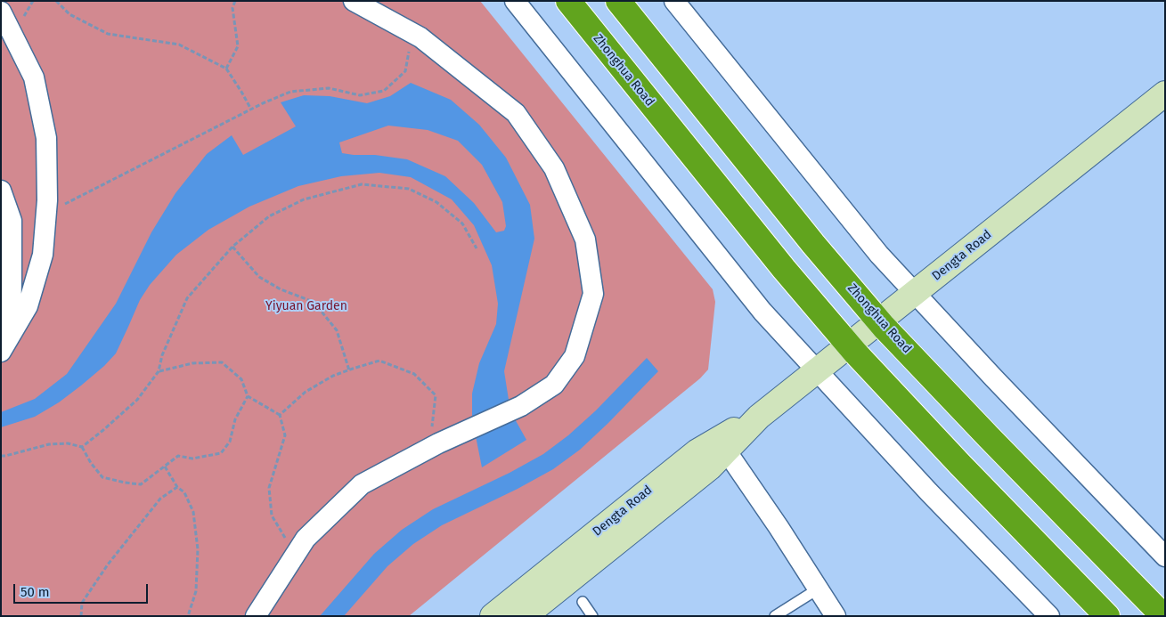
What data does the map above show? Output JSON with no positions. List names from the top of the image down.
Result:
{
  "streets": {
    "highway": ["Zhonghua Road"],
    "street": ["Dengta Road"]
  },
  "crossings": [
    ["Zhonghua Road", "Dengta Road"]
  ],
  "parks": ["Yiyuan Garden"],
  "scale_bar": "50 m"
}
